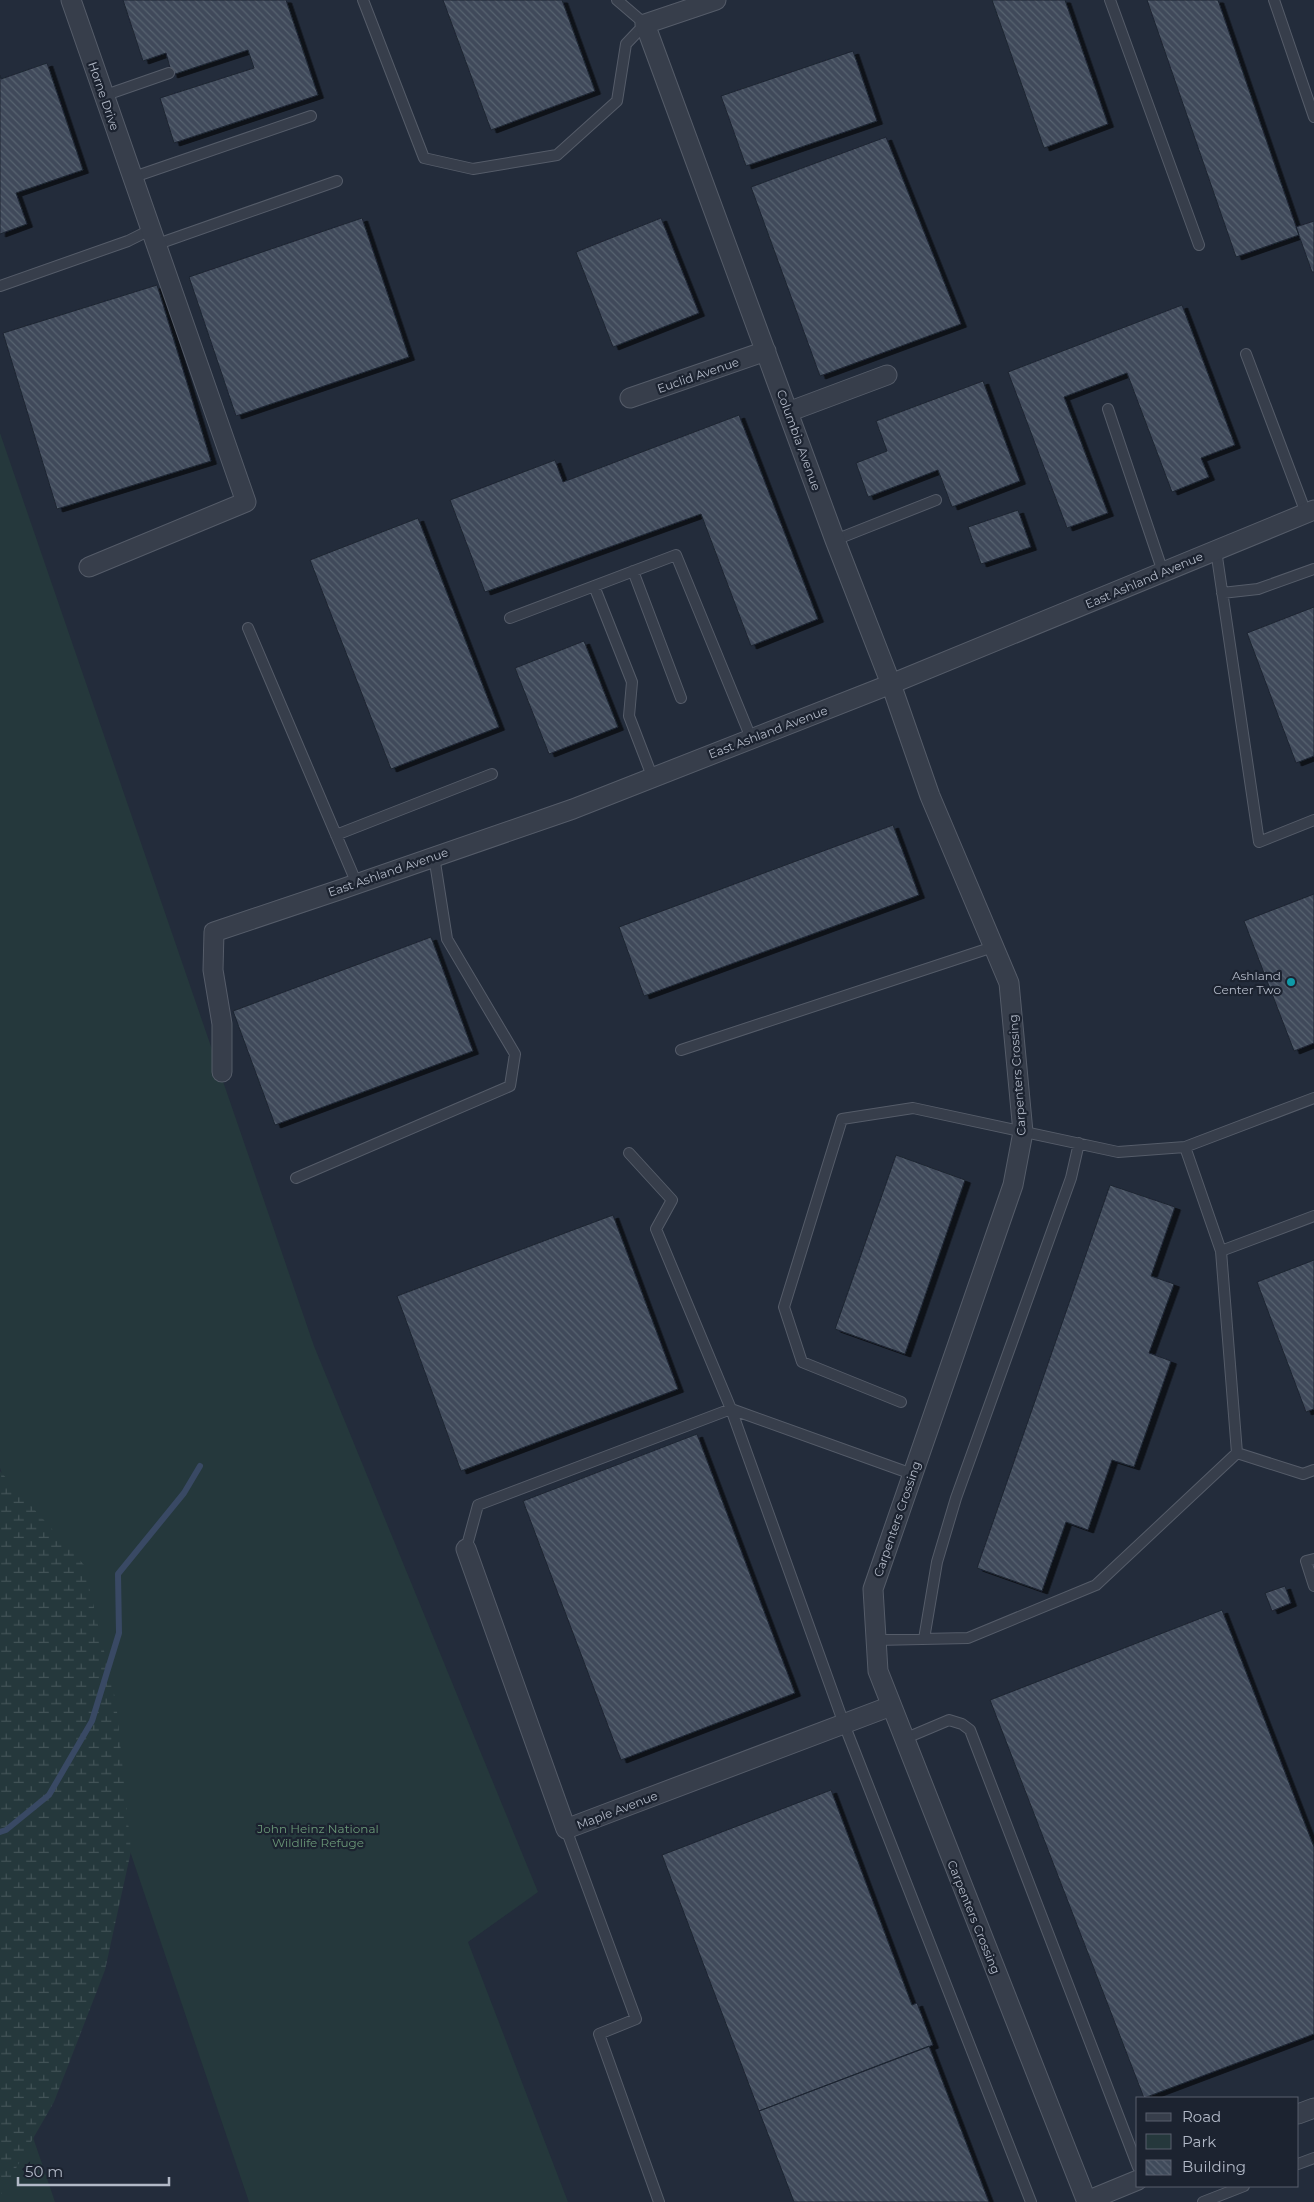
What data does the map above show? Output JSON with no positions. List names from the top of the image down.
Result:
{
  "streets": {
    "street": [
      "Horne Drive",
      "Euclid Avenue",
      "Columbia Avenue",
      "East Ashland Avenue",
      "Carpenters Crossing",
      "Maple Avenue"
    ]
  },
  "crossings": [
    ["Euclid Avenue", "Columbia Avenue"],
    ["Columbia Avenue", "East Ashland Avenue"],
    ["Columbia Avenue", "Carpenters Crossing"],
    ["Carpenters Crossing", "Maple Avenue"]
  ],
  "parks": ["John Heinz National Wildlife Refuge"],
  "places": ["Ashland Center Two"],
  "legend": ["Road", "Park", "Building"],
  "scale_bar": "50 m"
}
